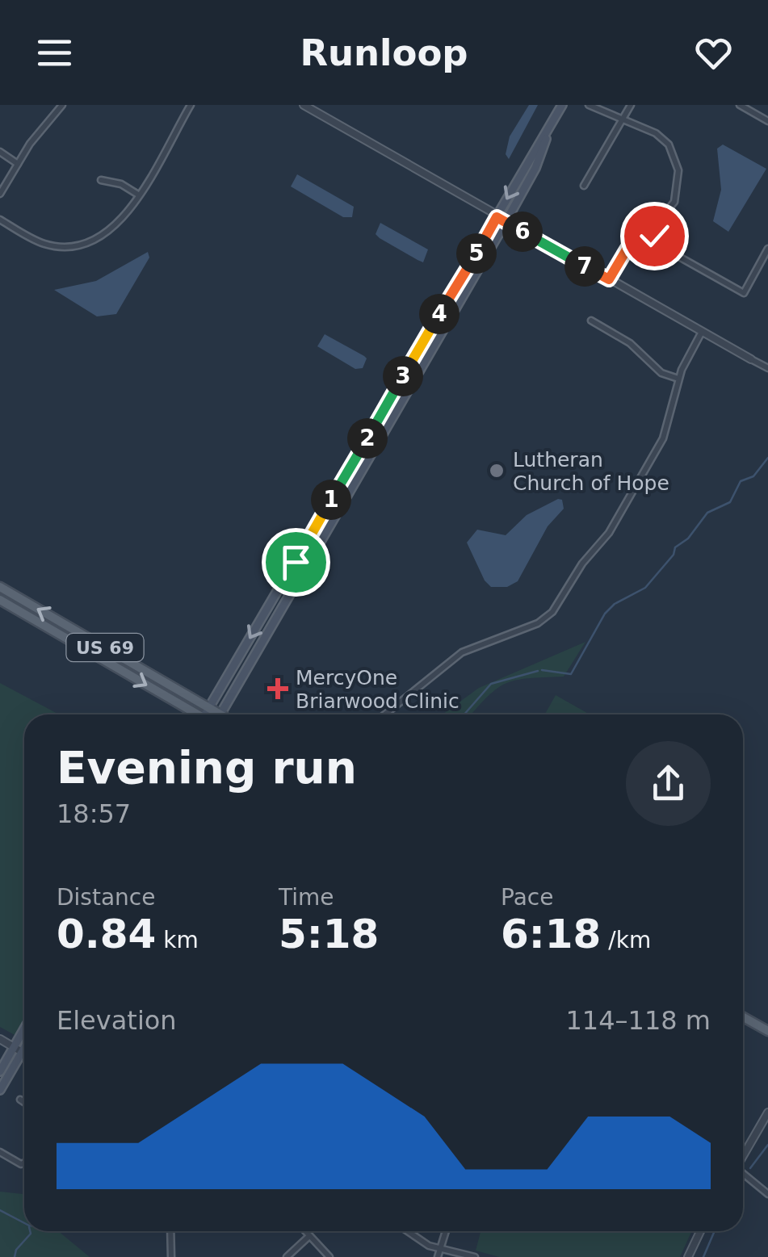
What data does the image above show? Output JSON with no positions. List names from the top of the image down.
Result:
{
  "streets": {
    "main road": ["US 69"]
  },
  "places": {
    "other": ["Lutheran Church of Hope"],
    "health": ["MercyOne Briarwood Clinic"]
  },
  "page": {
    "header": "Runloop",
    "pins": [
      "6",
      "5",
      "7",
      "4",
      "3",
      "2",
      "1"
    ],
    "heading": ["Evening run", "18:57"],
    "stats": [
      ["Distance", "0.84 km"],
      ["Time", "5:18"],
      ["Pace", "6:18 /km"]
    ],
    "chart": ["Elevation", "114–118 m"]
  }
}
